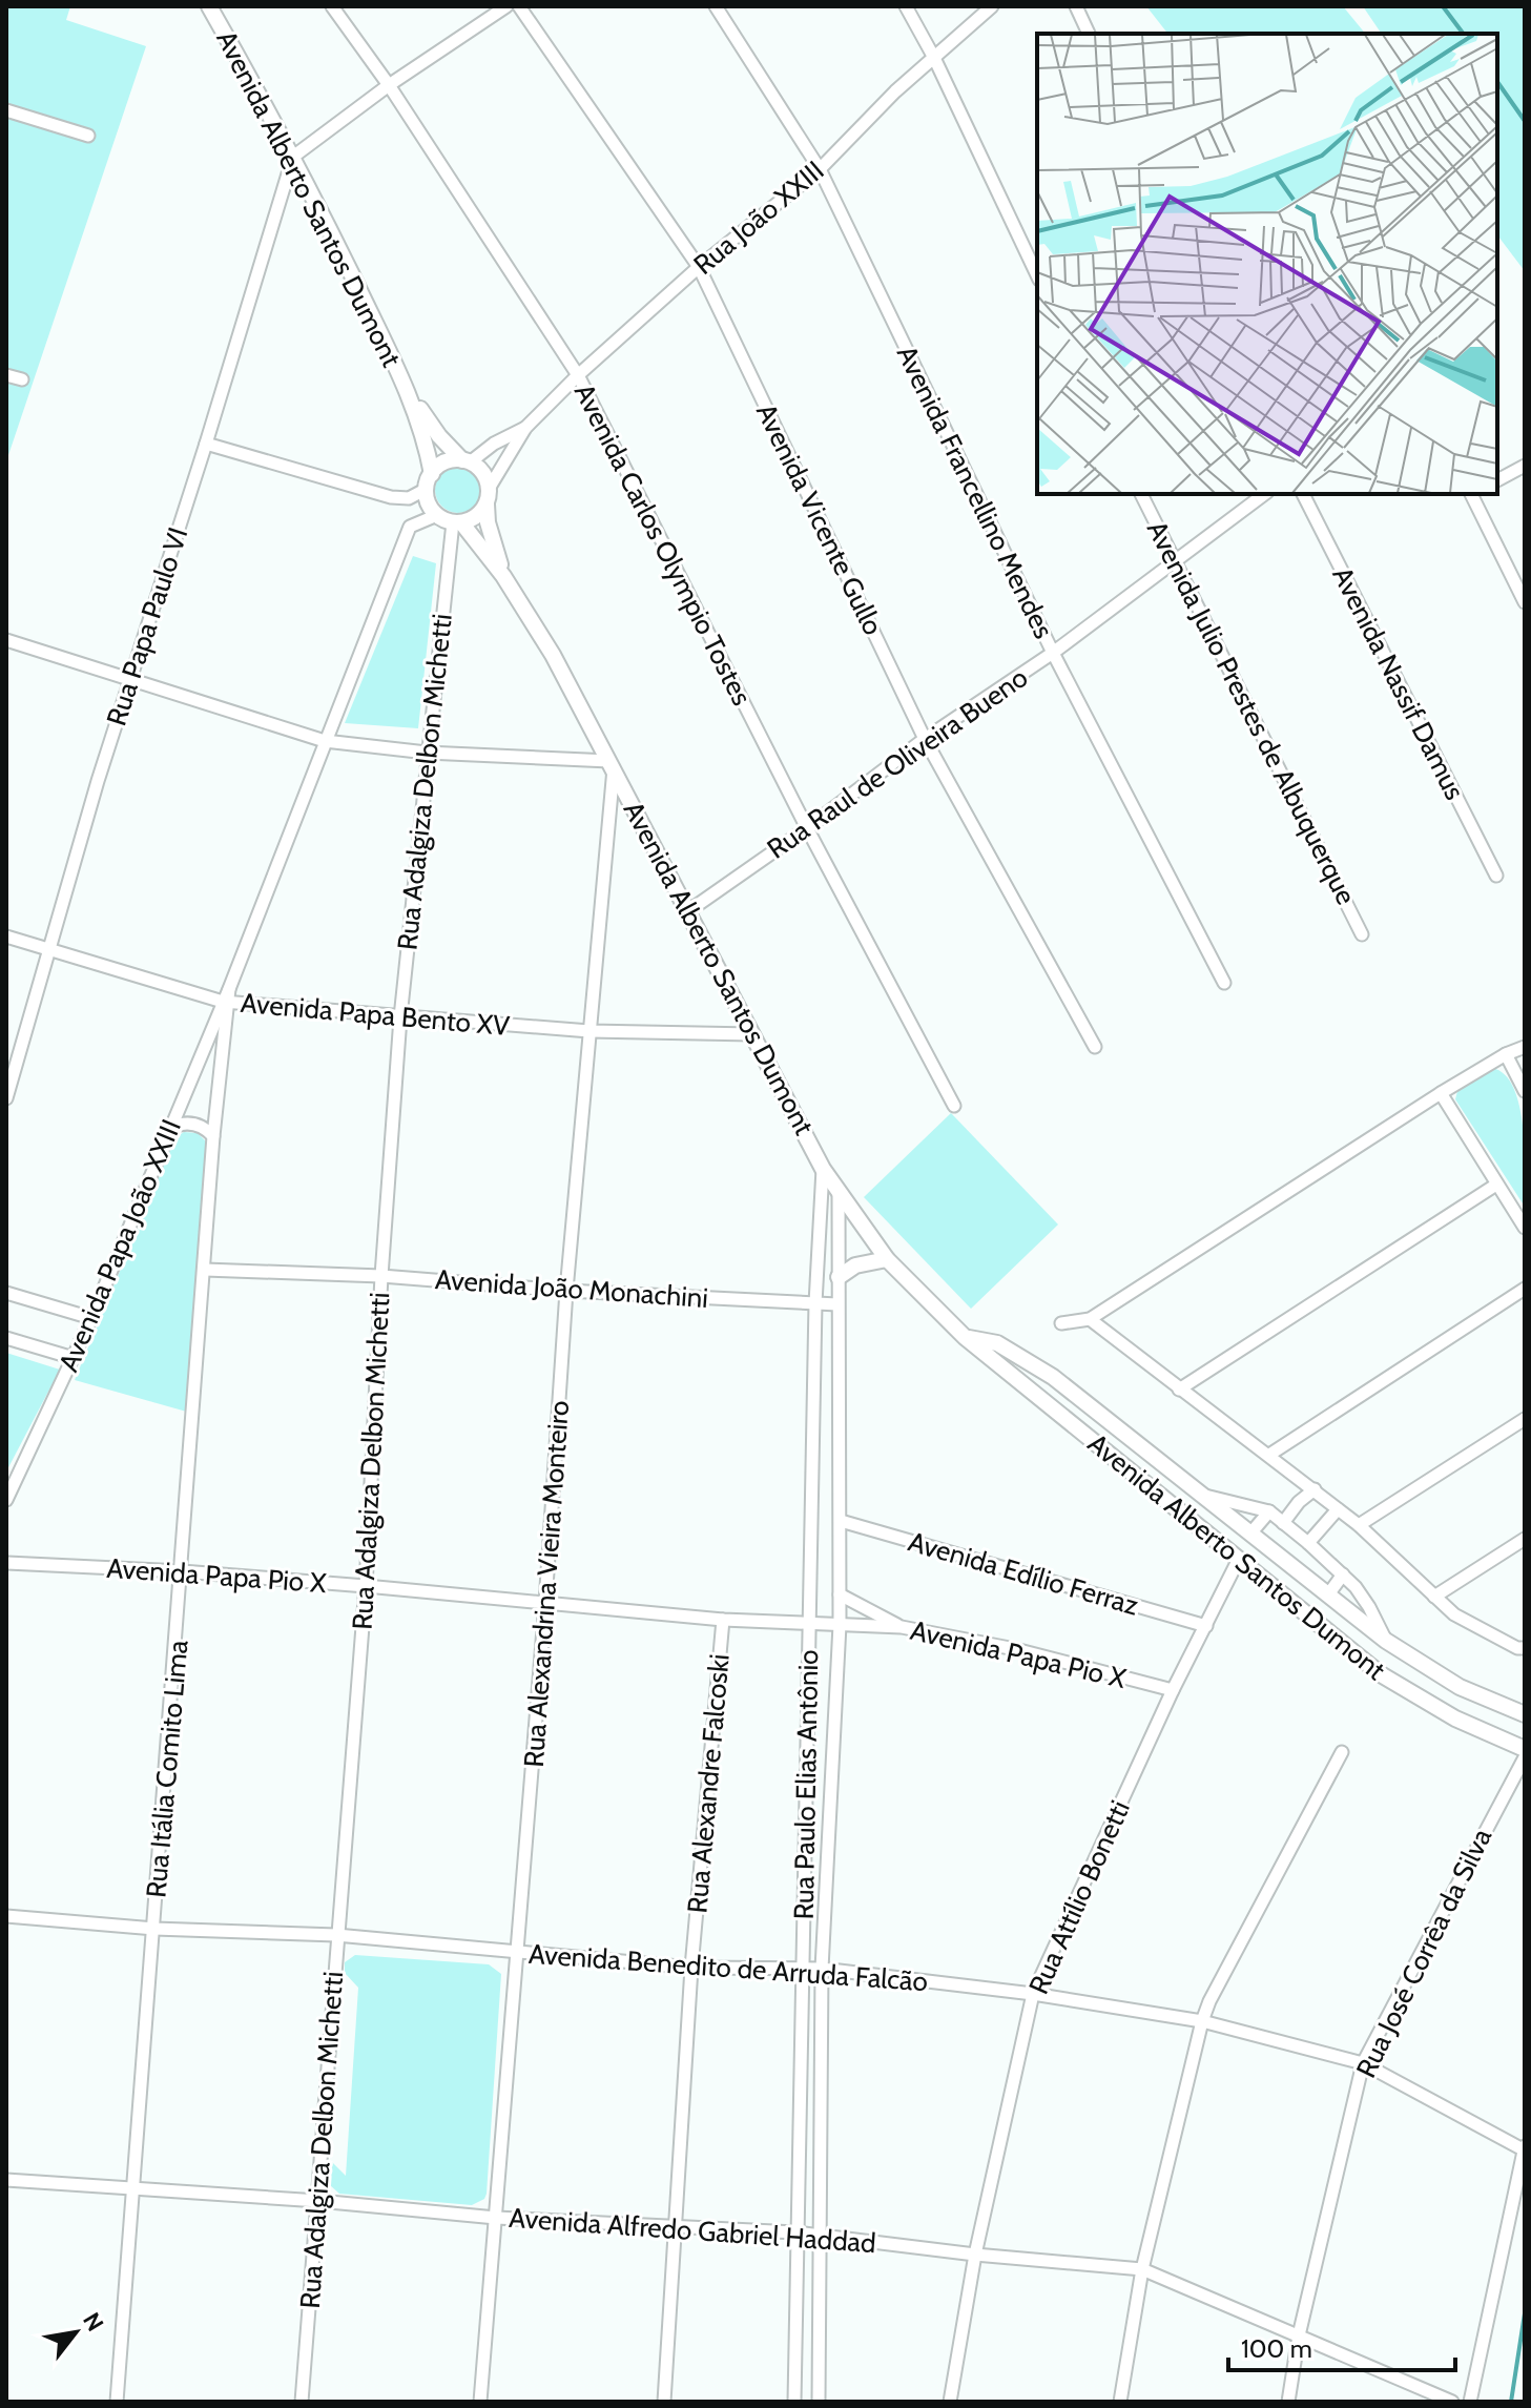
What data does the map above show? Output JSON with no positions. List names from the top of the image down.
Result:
{
  "streets": {
    "street": [
      "Avenida Alberto Santos Dumont",
      "Rua João XXIII",
      "Avenida Francellino Mendes",
      "Avenida Vicente Gullo",
      "Avenida Carlos Olympio Tostes",
      "Rua Papa Paulo VI",
      "Avenida Nassif Damus",
      "Avenida Julio Prestes de Albuquerque",
      "Rua Raul de Oliveira Bueno",
      "Rua Adalgiza Delbon Michetti",
      "Avenida Papa Bento XV",
      "Avenida Papa João XXIII",
      "Avenida João Monachini",
      "Avenida Edílio Ferraz",
      "Avenida Papa Pio X",
      "Rua Alexandrina Vieira Monteiro",
      "Rua Itália Comito Lima",
      "Rua Alexandre Falcoski",
      "Rua Paulo Elias Antônio",
      "Rua Attílio Bonetti",
      "Rua José Corrêa da Silva",
      "Avenida Benedito de Arruda Falcão",
      "Avenida Alfredo Gabriel Haddad"
    ]
  },
  "crossings": [
    ["Avenida Alberto Santos Dumont", "Rua João XXIII"],
    ["Avenida Alberto Santos Dumont", "Rua Papa Paulo VI"],
    ["Avenida Alberto Santos Dumont", "Rua Raul de Oliveira Bueno"],
    ["Avenida Alberto Santos Dumont", "Rua Adalgiza Delbon Michetti"],
    ["Avenida Alberto Santos Dumont", "Avenida Papa Bento XV"],
    ["Avenida Alberto Santos Dumont", "Avenida Papa João XXIII"],
    ["Avenida Alberto Santos Dumont", "Rua Alexandrina Vieira Monteiro"],
    ["Avenida Alberto Santos Dumont", "Rua Paulo Elias Antônio"],
    ["Avenida Alberto Santos Dumont", "Rua Attílio Bonetti"],
    ["Rua João XXIII", "Avenida Francellino Mendes"],
    ["Rua João XXIII", "Avenida Vicente Gullo"],
    ["Rua João XXIII", "Avenida Carlos Olympio Tostes"],
    ["Rua João XXIII", "Rua Adalgiza Delbon Michetti"],
    ["Rua João XXIII", "Avenida Papa João XXIII"],
    ["Avenida Francellino Mendes", "Rua Raul de Oliveira Bueno"],
    ["Avenida Vicente Gullo", "Rua Raul de Oliveira Bueno"],
    ["Avenida Carlos Olympio Tostes", "Rua Raul de Oliveira Bueno"],
    ["Rua Papa Paulo VI", "Avenida Papa Bento XV"],
    ["Avenida Julio Prestes de Albuquerque", "Rua Raul de Oliveira Bueno"],
    ["Rua Adalgiza Delbon Michetti", "Avenida Papa Bento XV"],
    ["Rua Adalgiza Delbon Michetti", "Avenida Papa João XXIII"],
    ["Rua Adalgiza Delbon Michetti", "Avenida João Monachini"],
    ["Rua Adalgiza Delbon Michetti", "Avenida Papa Pio X"],
    ["Rua Adalgiza Delbon Michetti", "Avenida Benedito de Arruda Falcão"],
    ["Rua Adalgiza Delbon Michetti", "Avenida Alfredo Gabriel Haddad"],
    ["Avenida Papa Bento XV", "Avenida Papa João XXIII"],
    ["Avenida Papa Bento XV", "Rua Alexandrina Vieira Monteiro"],
    ["Avenida Papa Bento XV", "Rua Itália Comito Lima"],
    ["Avenida Papa João XXIII", "Rua Itália Comito Lima"],
    ["Avenida João Monachini", "Rua Alexandrina Vieira Monteiro"],
    ["Avenida João Monachini", "Rua Itália Comito Lima"],
    ["Avenida João Monachini", "Rua Paulo Elias Antônio"],
    ["Avenida Edílio Ferraz", "Rua Paulo Elias Antônio"],
    ["Avenida Edílio Ferraz", "Rua Attílio Bonetti"],
    ["Avenida Papa Pio X", "Rua Alexandrina Vieira Monteiro"],
    ["Avenida Papa Pio X", "Rua Itália Comito Lima"],
    ["Avenida Papa Pio X", "Rua Alexandre Falcoski"],
    ["Avenida Papa Pio X", "Rua Paulo Elias Antônio"],
    ["Avenida Papa Pio X", "Rua Attílio Bonetti"],
    ["Rua Alexandrina Vieira Monteiro", "Avenida Benedito de Arruda Falcão"],
    ["Rua Alexandrina Vieira Monteiro", "Avenida Alfredo Gabriel Haddad"],
    ["Rua Itália Comito Lima", "Avenida Benedito de Arruda Falcão"],
    ["Rua Itália Comito Lima", "Avenida Alfredo Gabriel Haddad"],
    ["Rua Alexandre Falcoski", "Avenida Benedito de Arruda Falcão"],
    ["Rua Alexandre Falcoski", "Avenida Alfredo Gabriel Haddad"],
    ["Rua Paulo Elias Antônio", "Avenida Benedito de Arruda Falcão"],
    ["Rua Paulo Elias Antônio", "Avenida Alfredo Gabriel Haddad"],
    ["Rua Attílio Bonetti", "Avenida Benedito de Arruda Falcão"],
    ["Rua Attílio Bonetti", "Avenida Alfredo Gabriel Haddad"],
    ["Rua José Corrêa da Silva", "Avenida Benedito de Arruda Falcão"],
    ["Rua José Corrêa da Silva", "Avenida Alfredo Gabriel Haddad"]
  ],
  "scale_bar": "100 m",
  "north": "top right"
}
